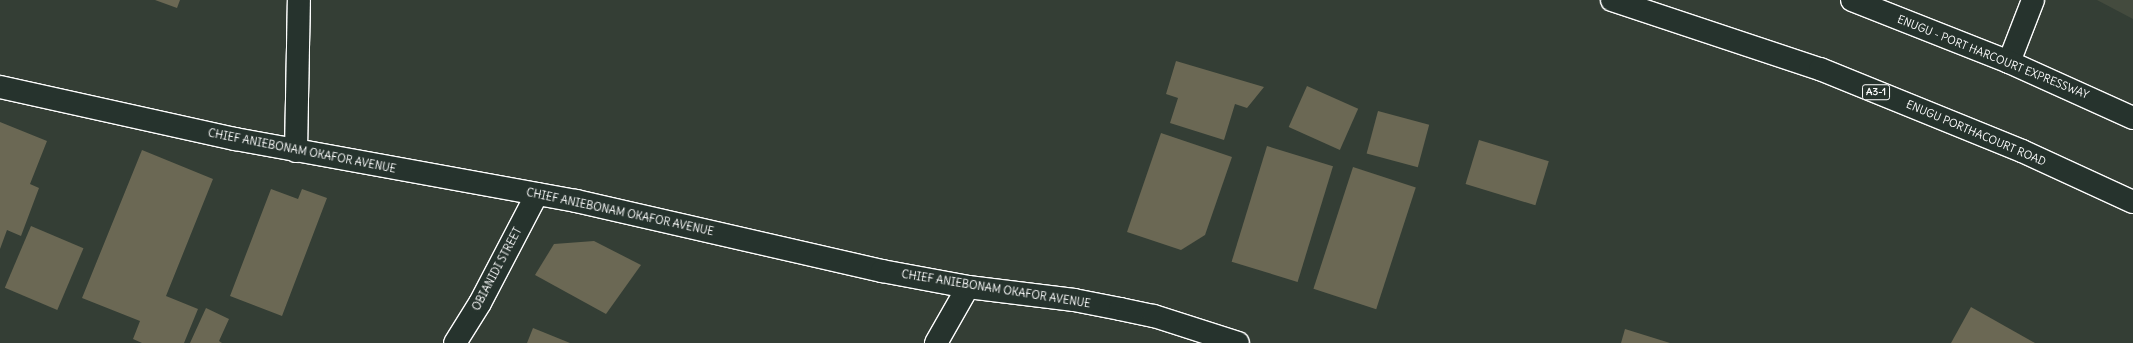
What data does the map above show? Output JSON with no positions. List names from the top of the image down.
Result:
{
  "streets": {
    "main road": [
      "ENUGU - PORT HARCOURT EXPRESSWAY",
      "A3-1",
      "ENUGU PORTHACOURT ROAD",
      "CHIEF ANIEBONAM OKAFOR AVENUE",
      "OBIANIDI STREET"
    ]
  },
  "crossings": [
    ["CHIEF ANIEBONAM OKAFOR AVENUE", "OBIANIDI STREET"]
  ]
}
